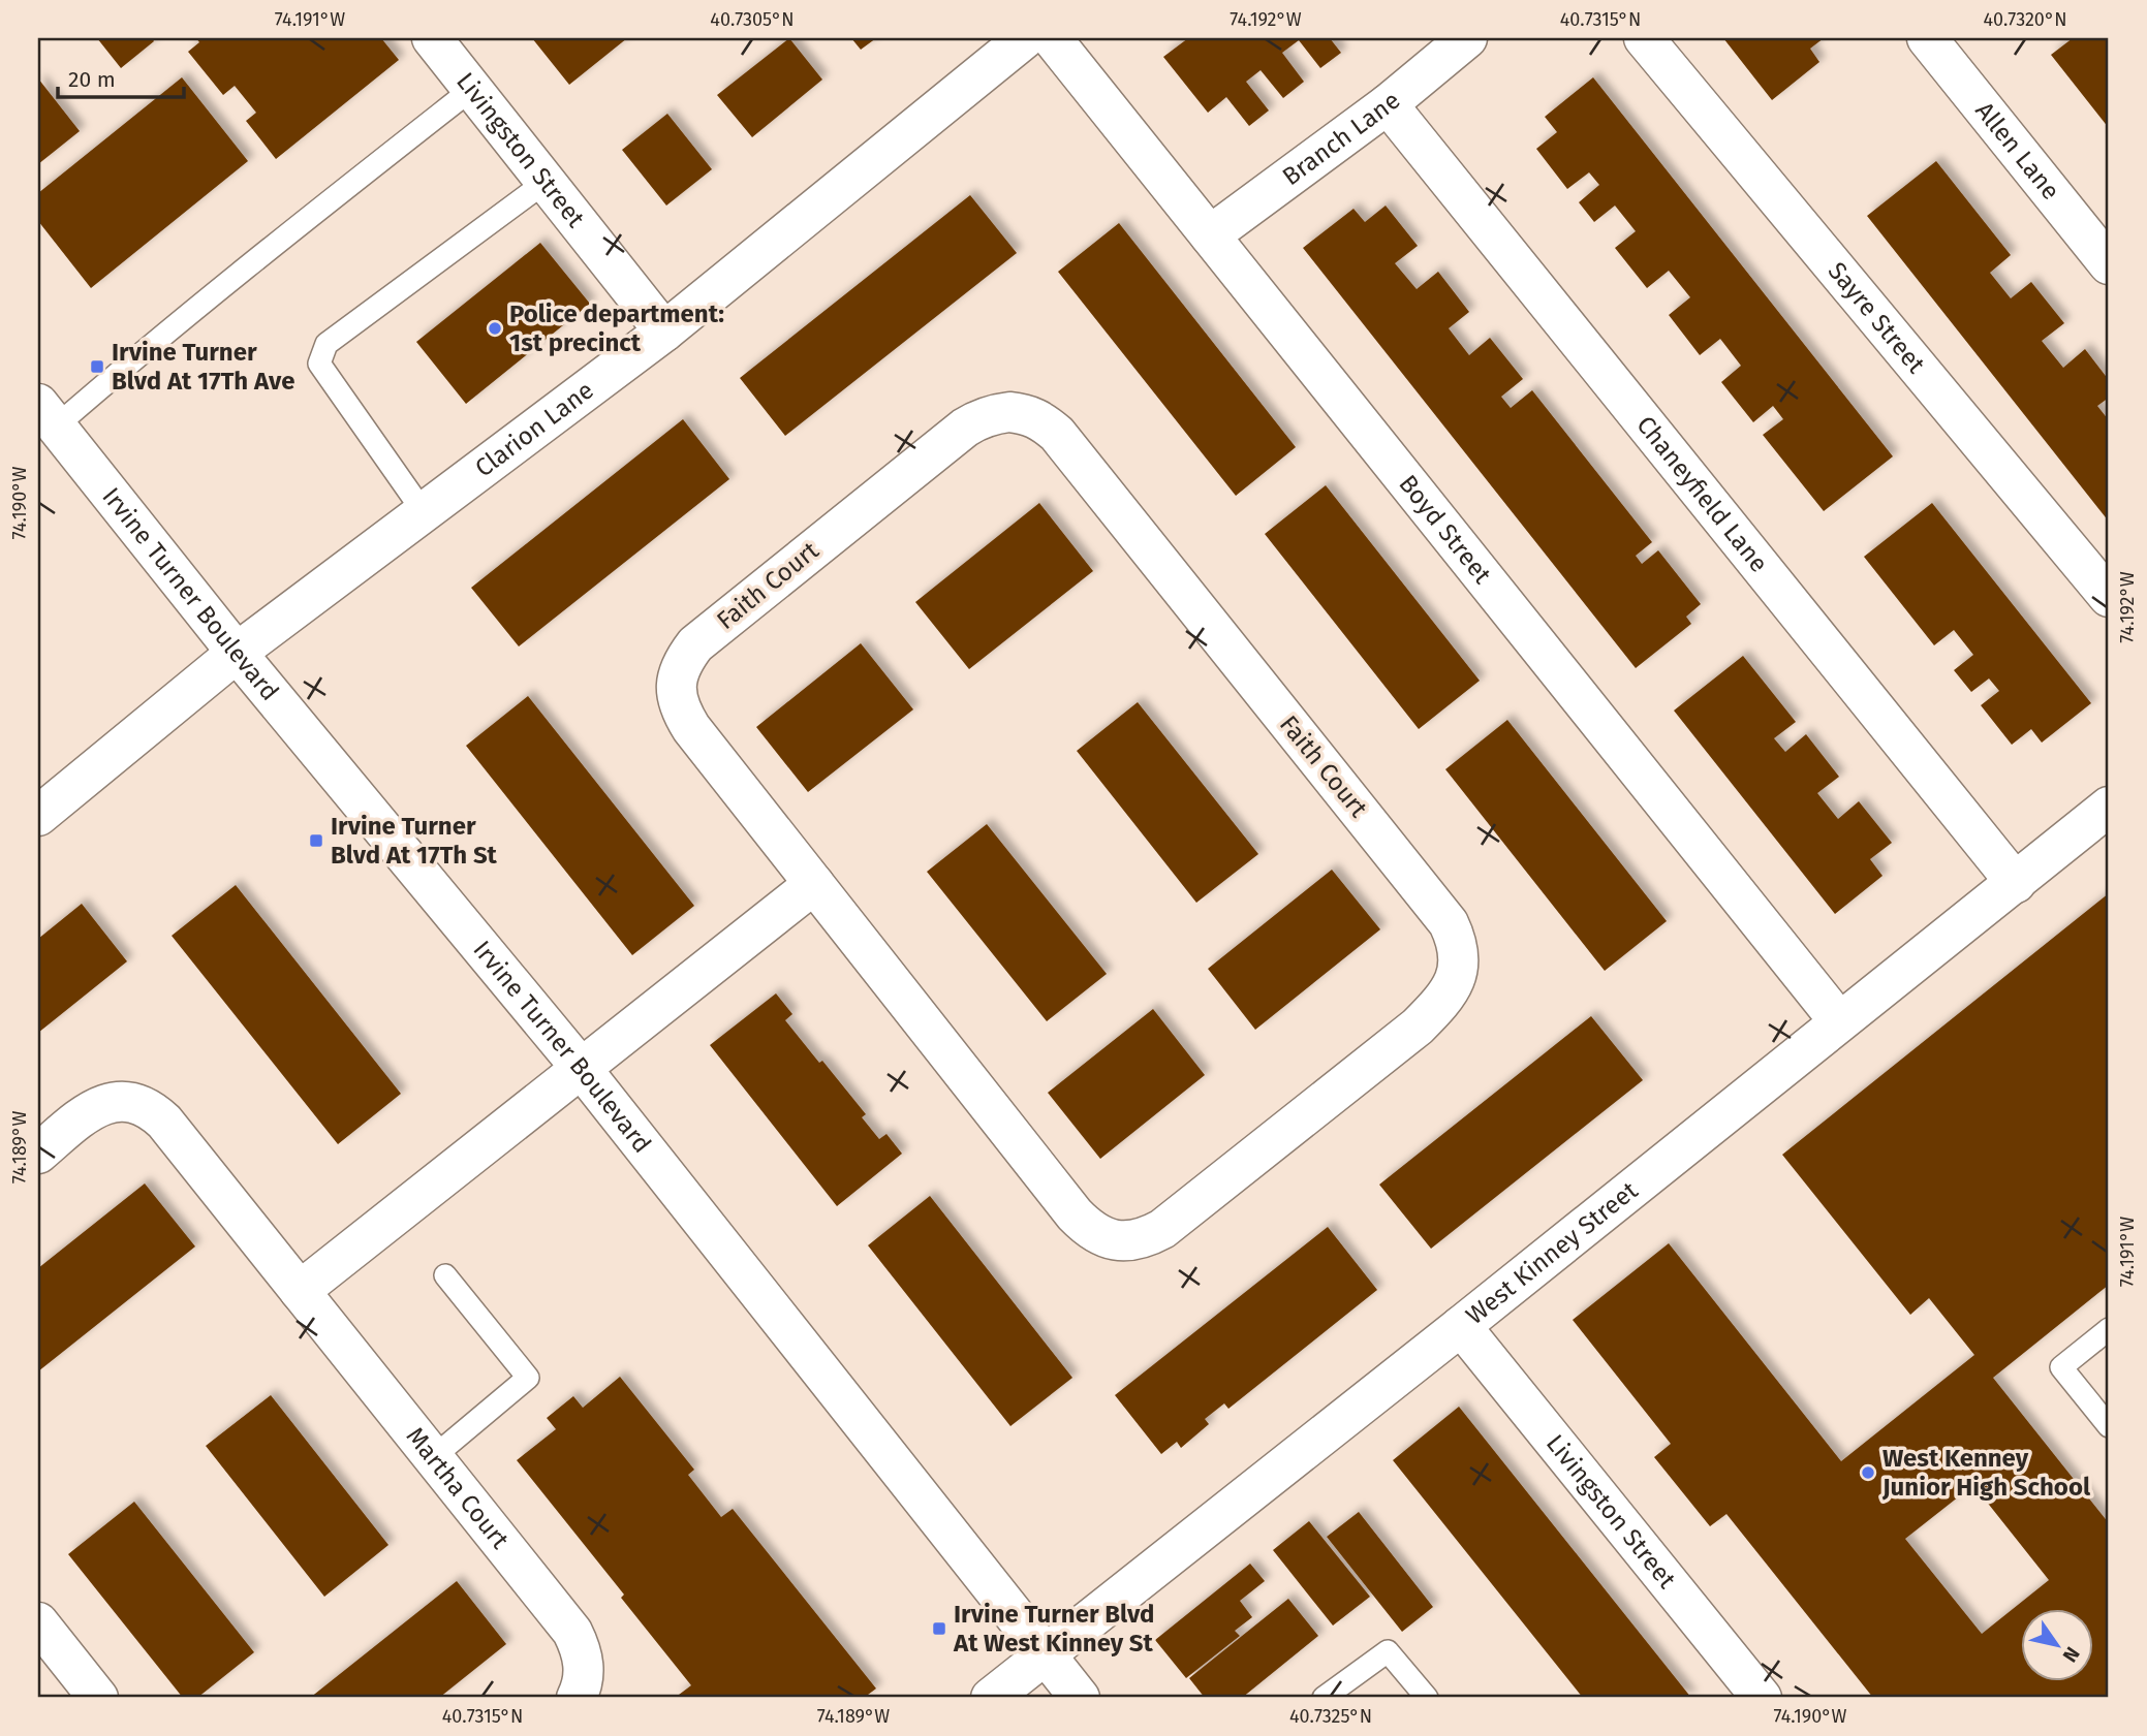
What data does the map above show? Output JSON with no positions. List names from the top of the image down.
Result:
{
  "streets": {
    "street": [
      "Branch Lane",
      "Livingston Street",
      "Allen Lane",
      "Sayre Street",
      "Clarion Lane",
      "Chaneyfield Lane",
      "Boyd Street",
      "Faith Court",
      "Irvine Turner Boulevard",
      "West Kinney Street",
      "Martha Court"
    ]
  },
  "crossings": [
    ["Branch Lane", "Chaneyfield Lane"],
    ["Branch Lane", "Boyd Street"],
    ["Livingston Street", "Clarion Lane"],
    ["Livingston Street", "West Kinney Street"],
    ["Clarion Lane", "Irvine Turner Boulevard"],
    ["Chaneyfield Lane", "West Kinney Street"],
    ["Boyd Street", "West Kinney Street"],
    ["Irvine Turner Boulevard", "West Kinney Street"]
  ],
  "places": {
    "other": ["Police department: 1st precinct", "West Kenney Junior High School"],
    "transit": ["Irvine Turner Blvd At 17Th Ave", "Irvine Turner Blvd At 17Th St", "Irvine Turner Blvd At West Kinney St"]
  },
  "scale_bar": "20 m",
  "north": "bottom right",
  "coordinates": [
    "74.191°W",
    "40.7305°N",
    "74.192°W",
    "40.7315°N",
    "40.7320°N",
    "74.190°W",
    "74.189°W",
    "40.7325°N"
  ]
}
